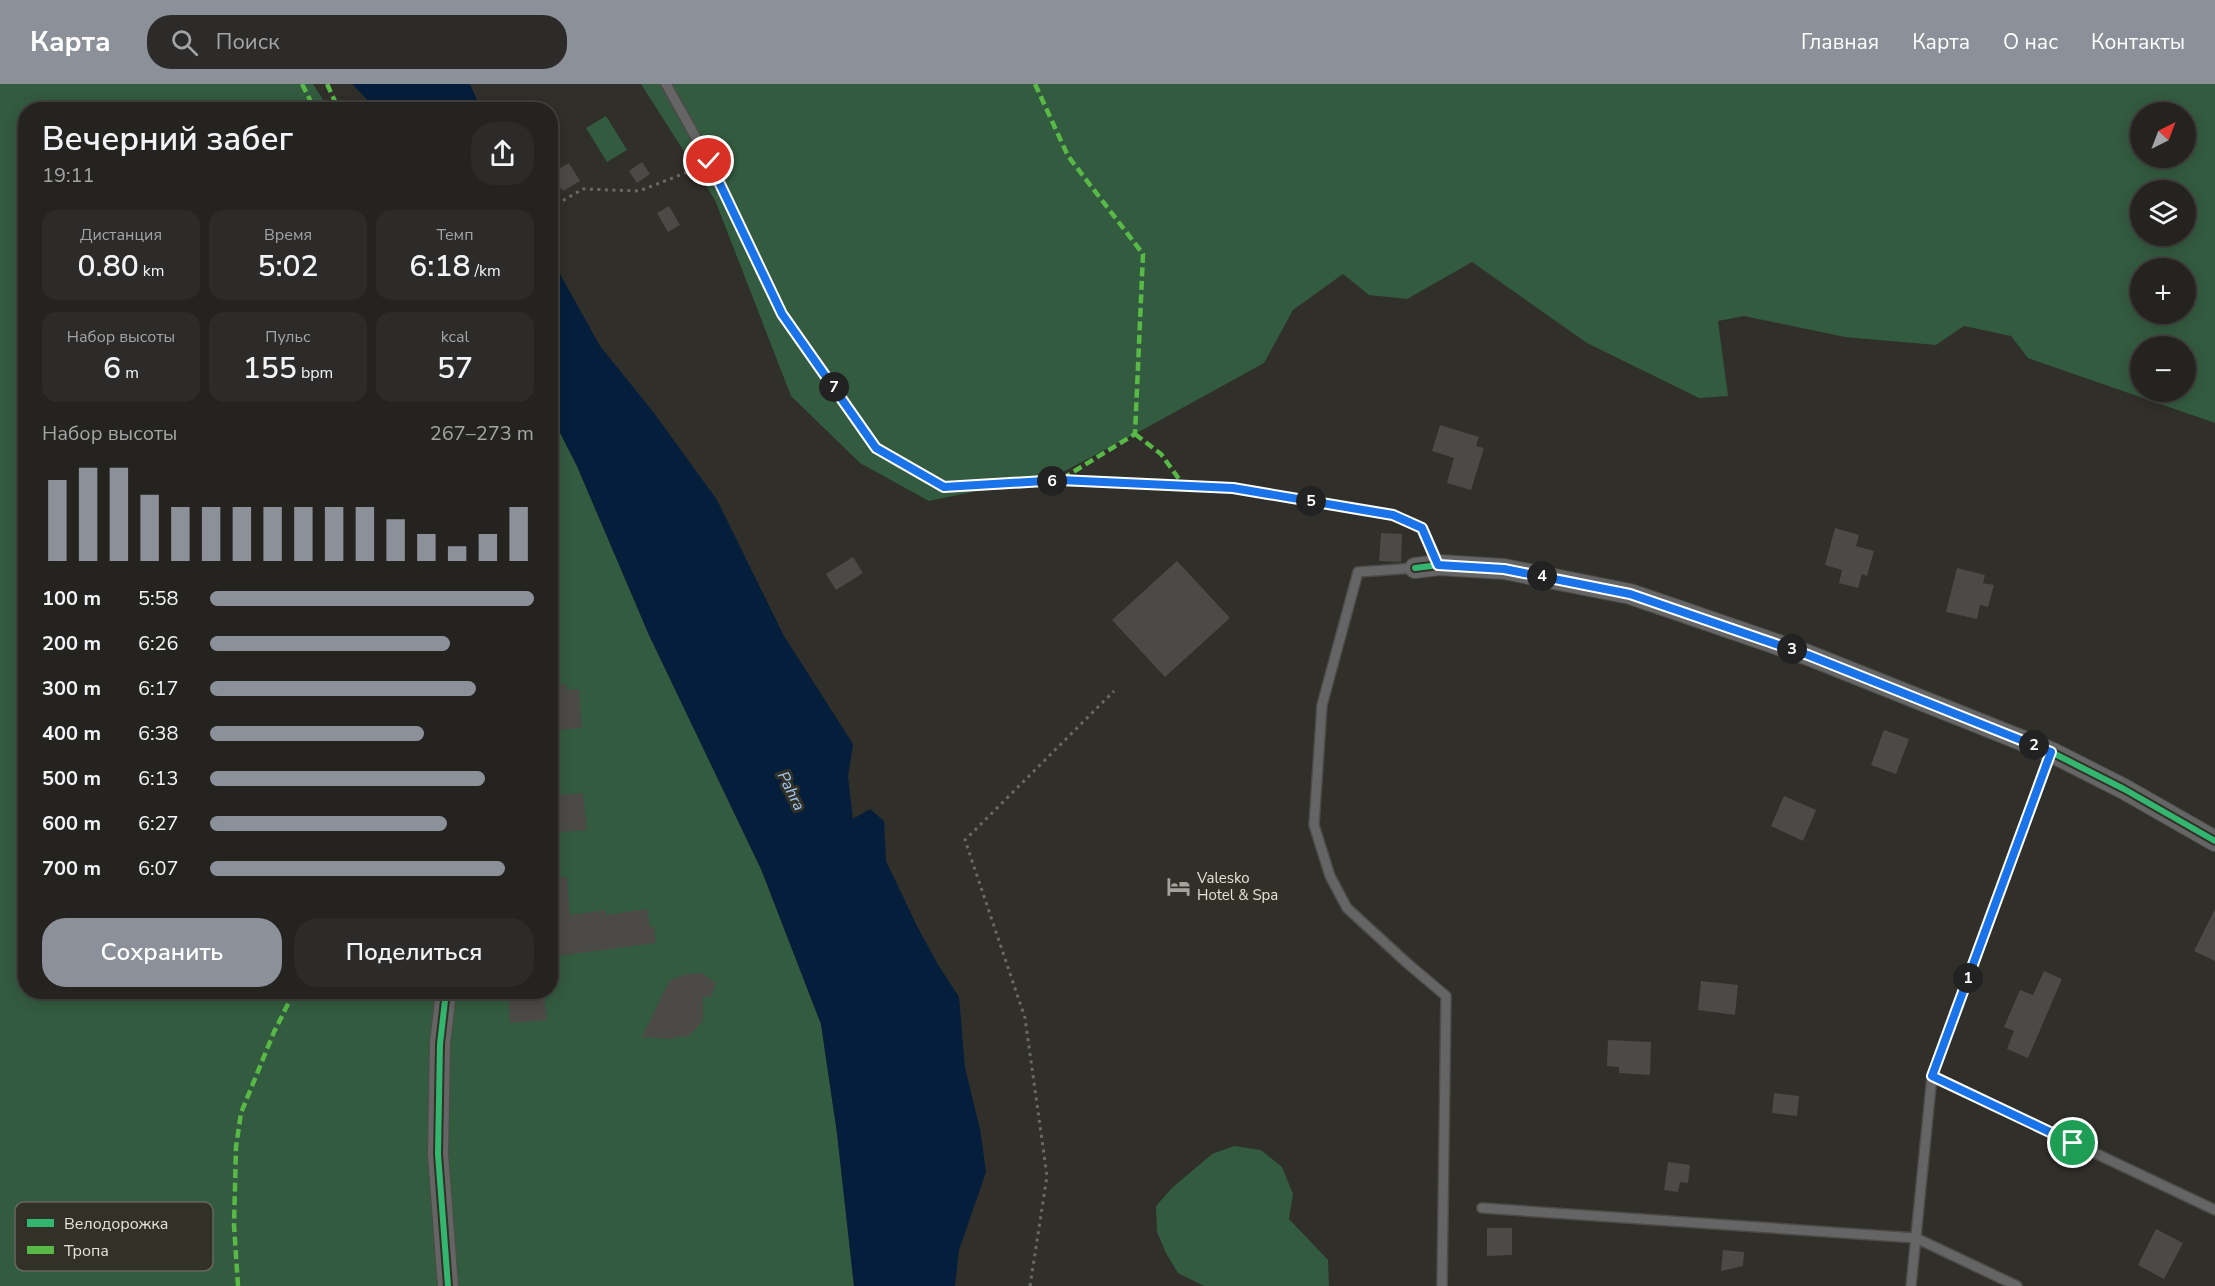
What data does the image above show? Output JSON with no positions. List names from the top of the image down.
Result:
{
  "water": ["Pahra"],
  "places": {
    "hotel": ["Valesko Hotel & Spa"]
  },
  "legend": ["Велодорожка", "Тропа"],
  "north": "top right",
  "page": {
    "header": "Карта",
    "search": "Поиск",
    "nav": [
      "Главная",
      "Карта",
      "О нас",
      "Контакты"
    ],
    "map_buttons": ["+", "−"],
    "heading": ["Вечерний забег", "19:11"],
    "stats": [
      ["Дистанция", "0.80 km"],
      ["Время", "5:02"],
      ["Темп", "6:18 /km"],
      ["Набор высоты", "6 m"],
      ["Пульс", "155 bpm"],
      ["kcal", "57"]
    ],
    "pins": [
      "7",
      "6",
      "5",
      "4",
      "3",
      "2",
      "1"
    ],
    "chart": ["Набор высоты", "267–273 m"],
    "list": [
      {
        "name": "100 m",
        "note": "5:58"
      },
      {
        "name": "200 m",
        "note": "6:26"
      },
      {
        "name": "300 m",
        "note": "6:17"
      },
      {
        "name": "400 m",
        "note": "6:38"
      },
      {
        "name": "500 m",
        "note": "6:13"
      },
      {
        "name": "600 m",
        "note": "6:27"
      },
      {
        "name": "700 m",
        "note": "6:07"
      }
    ],
    "buttons": ["Сохранить", "Поделиться"]
  }
}
